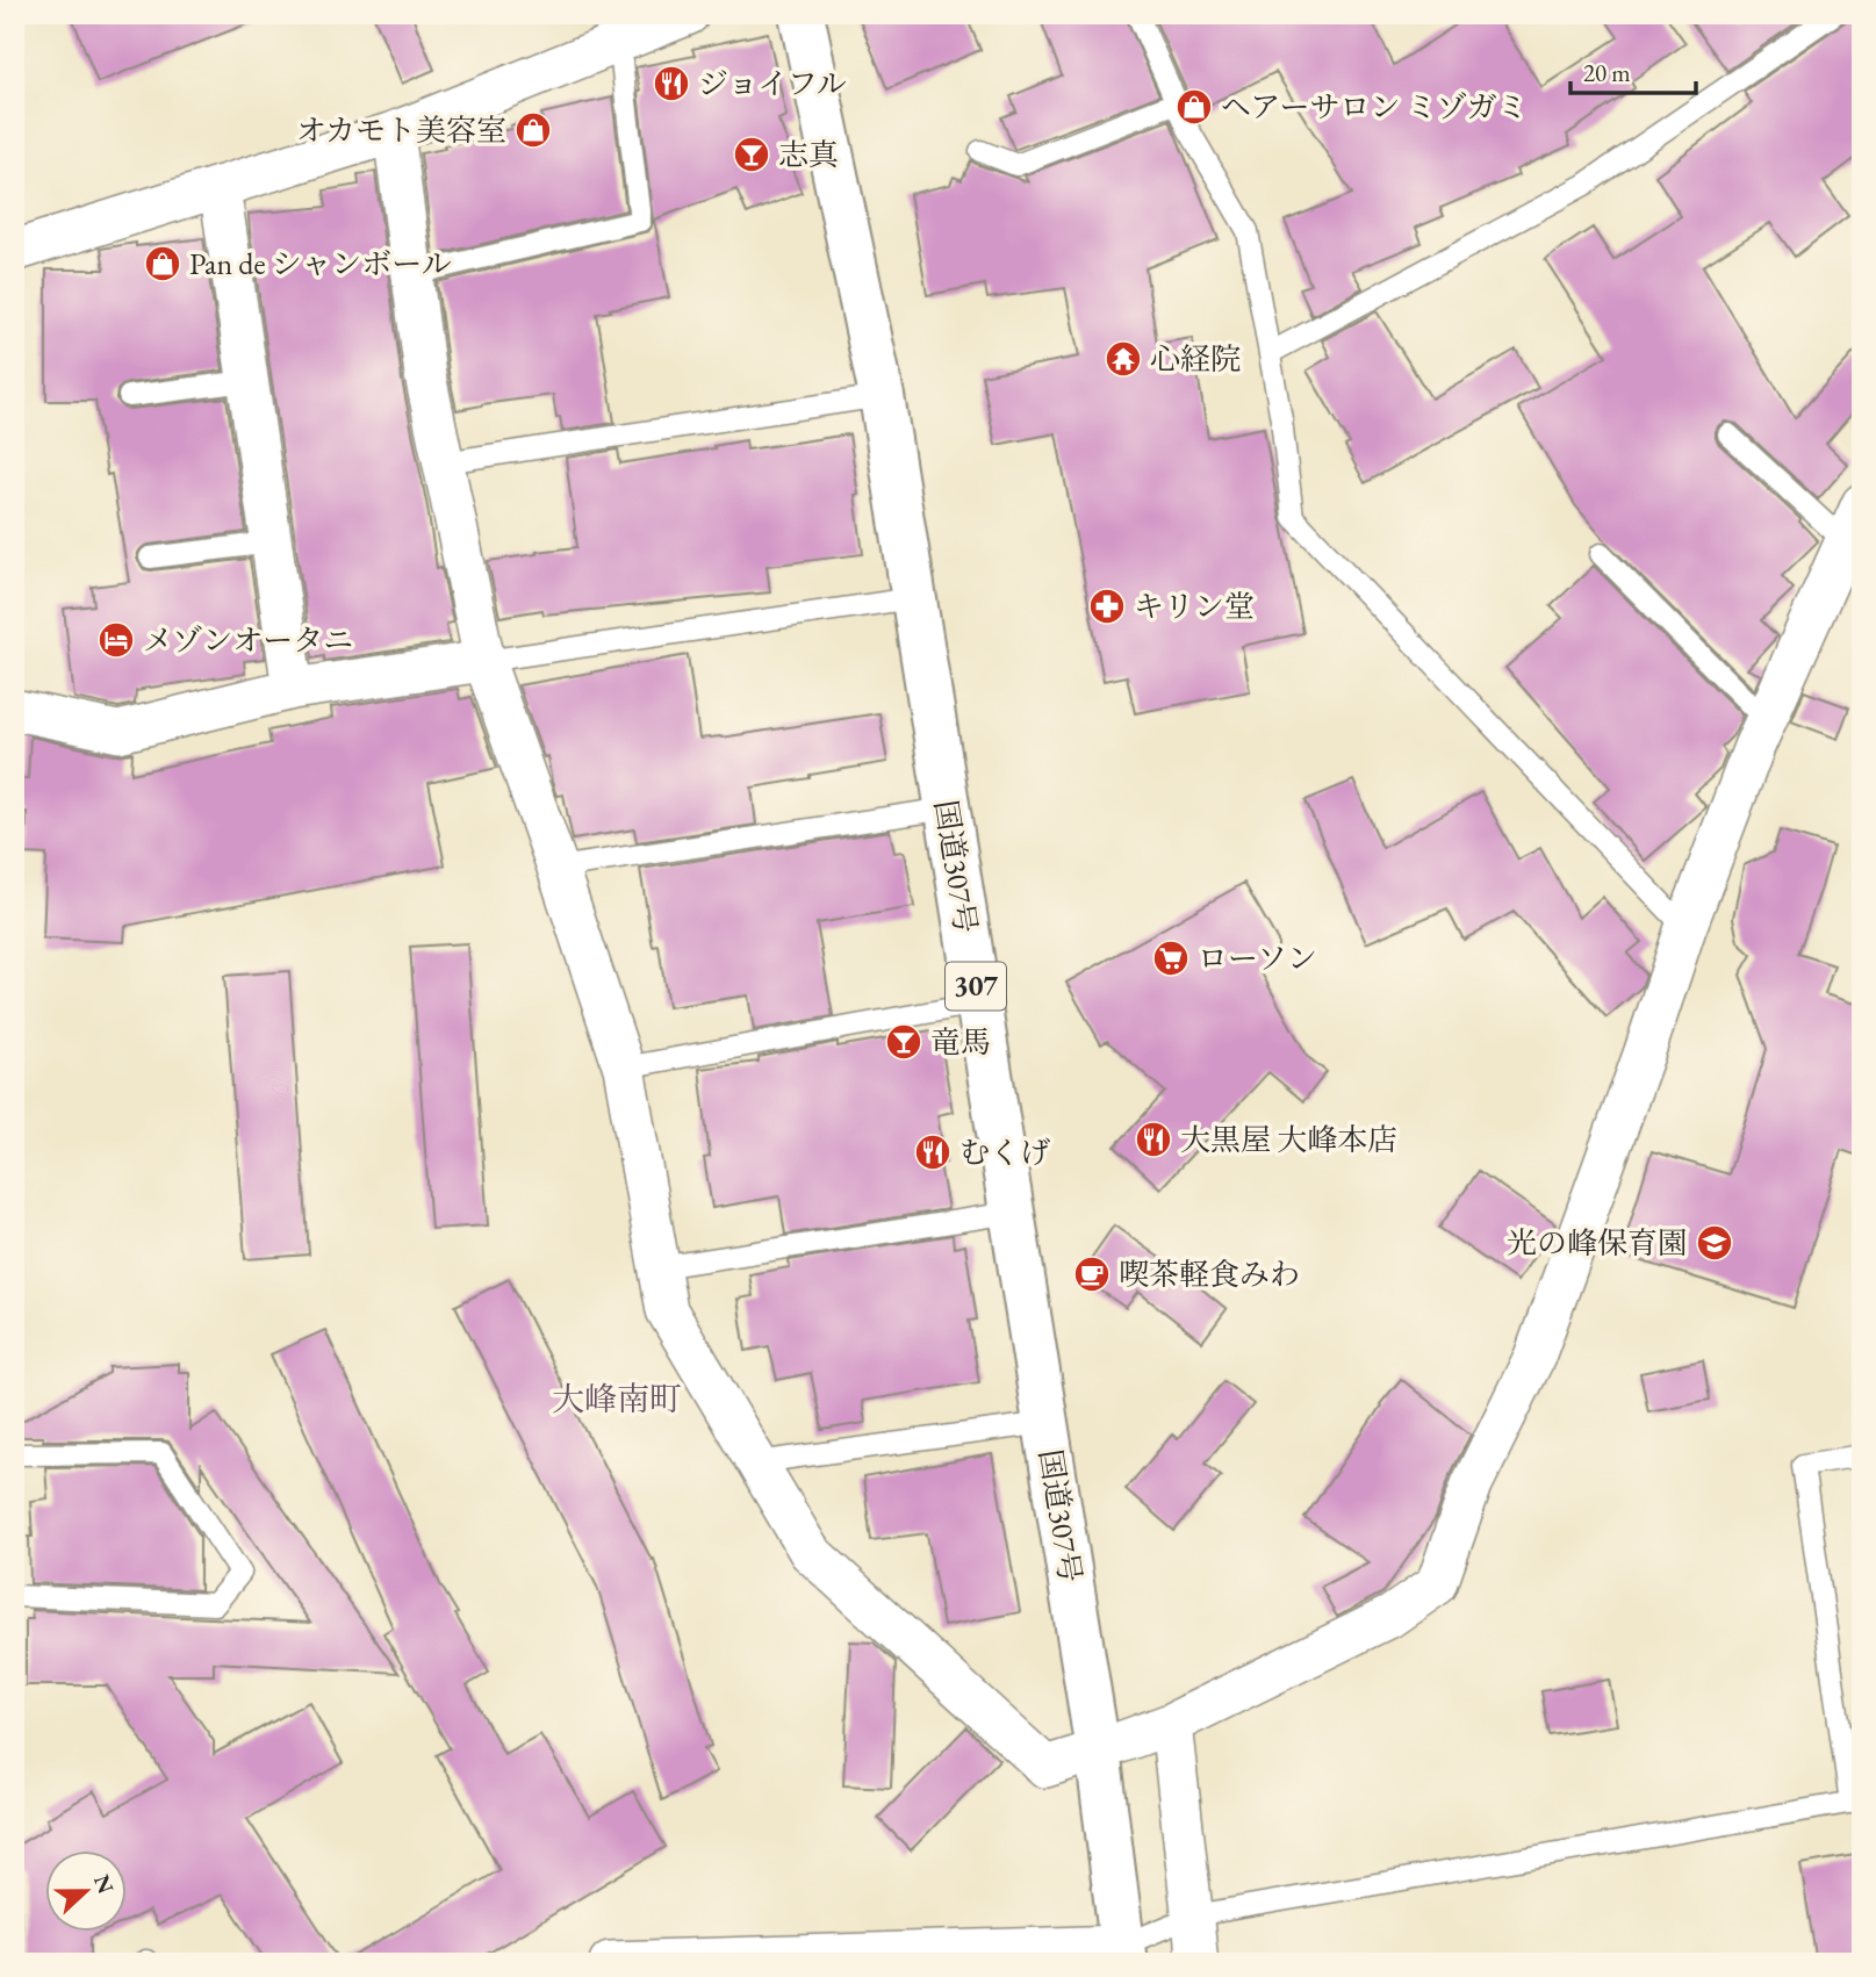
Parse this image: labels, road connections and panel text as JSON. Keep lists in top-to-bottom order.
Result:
{
  "streets": {
    "highway": ["国道307号", "307"]
  },
  "districts": ["大峰南町"],
  "places": {
    "restaurant": ["ジョイフル", "大黒屋 大峰本店", "むくげ"],
    "shop": ["ヘアーサロン ミゾガミ", "オカモト美容室", "Pan de シャンボール"],
    "bar": ["志真", "竜馬"],
    "temple": ["心経院"],
    "pharmacy": ["キリン堂"],
    "hotel": ["メゾンオータニ"],
    "supermarket": ["ローソン"],
    "school or university": ["光の峰保育園"],
    "cafe": ["喫茶軽食みわ"]
  },
  "scale_bar": "20 m",
  "north": "right"
}
